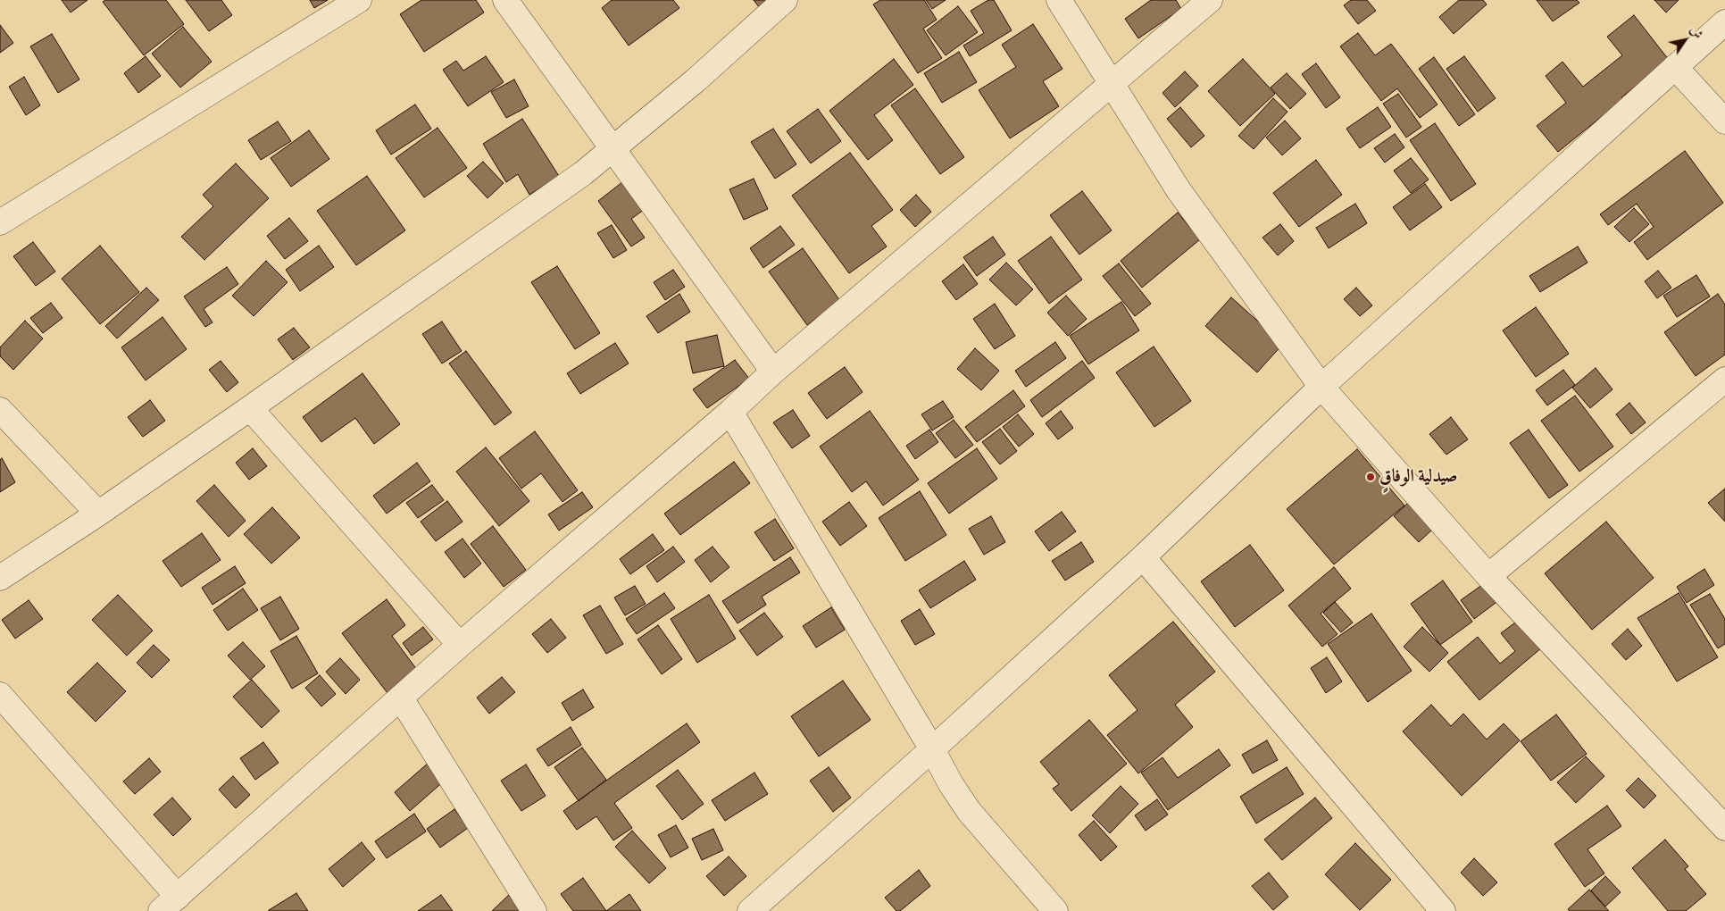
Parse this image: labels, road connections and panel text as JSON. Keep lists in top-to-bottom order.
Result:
{
  "places": ["صيدلية الوفاقٍ"],
  "north": "top right"
}
